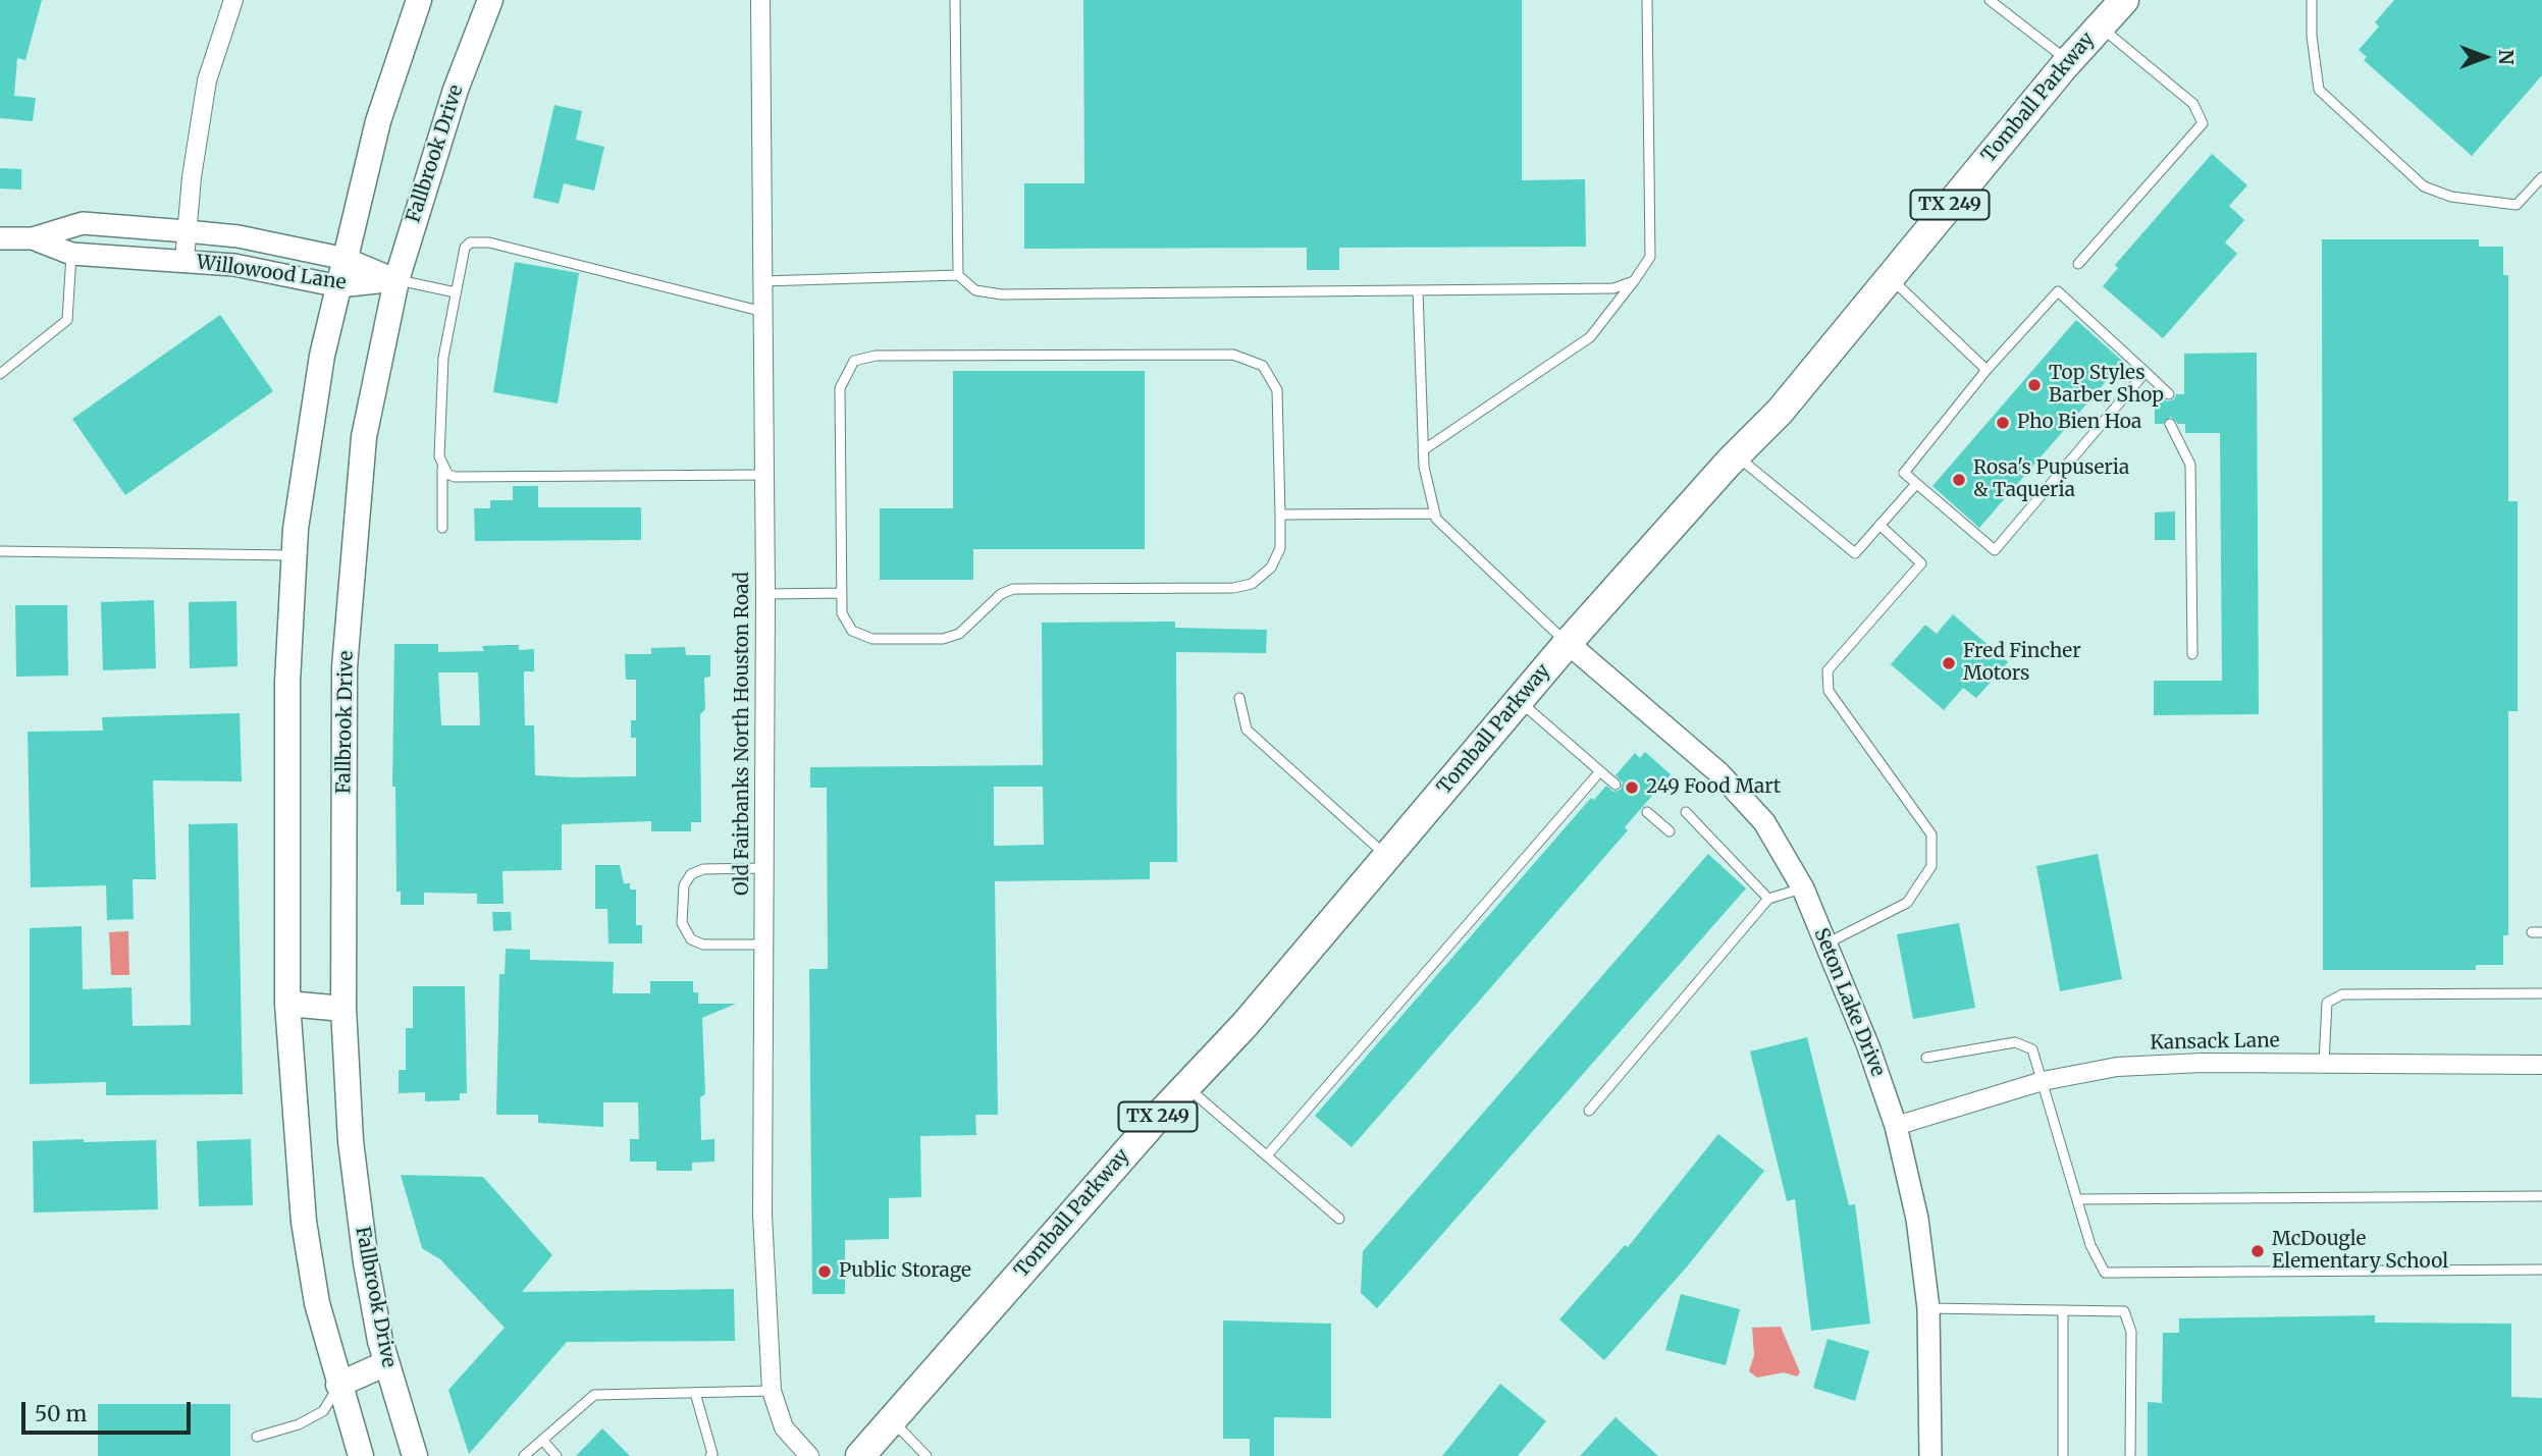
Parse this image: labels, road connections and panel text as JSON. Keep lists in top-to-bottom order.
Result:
{
  "streets": {
    "main road": ["Tomball Parkway", "Fallbrook Drive", "TX 249"],
    "street": [
      "Willowood Lane",
      "Old Fairbanks North Houston Road",
      "Seton Lake Drive",
      "Kansack Lane"
    ]
  },
  "crossings": [
    ["Tomball Parkway", "Seton Lake Drive"],
    ["Fallbrook Drive", "Willowood Lane"],
    ["Seton Lake Drive", "Kansack Lane"]
  ],
  "places": [
    "Top Styles Barber Shop",
    "Pho Bien Hoa",
    "Rosa's Pupuseria & Taqueria",
    "Fred Fincher Motors",
    "249 Food Mart",
    "McDougle Elementary School",
    "Public Storage"
  ],
  "scale_bar": "50 m",
  "north": "right"
}
